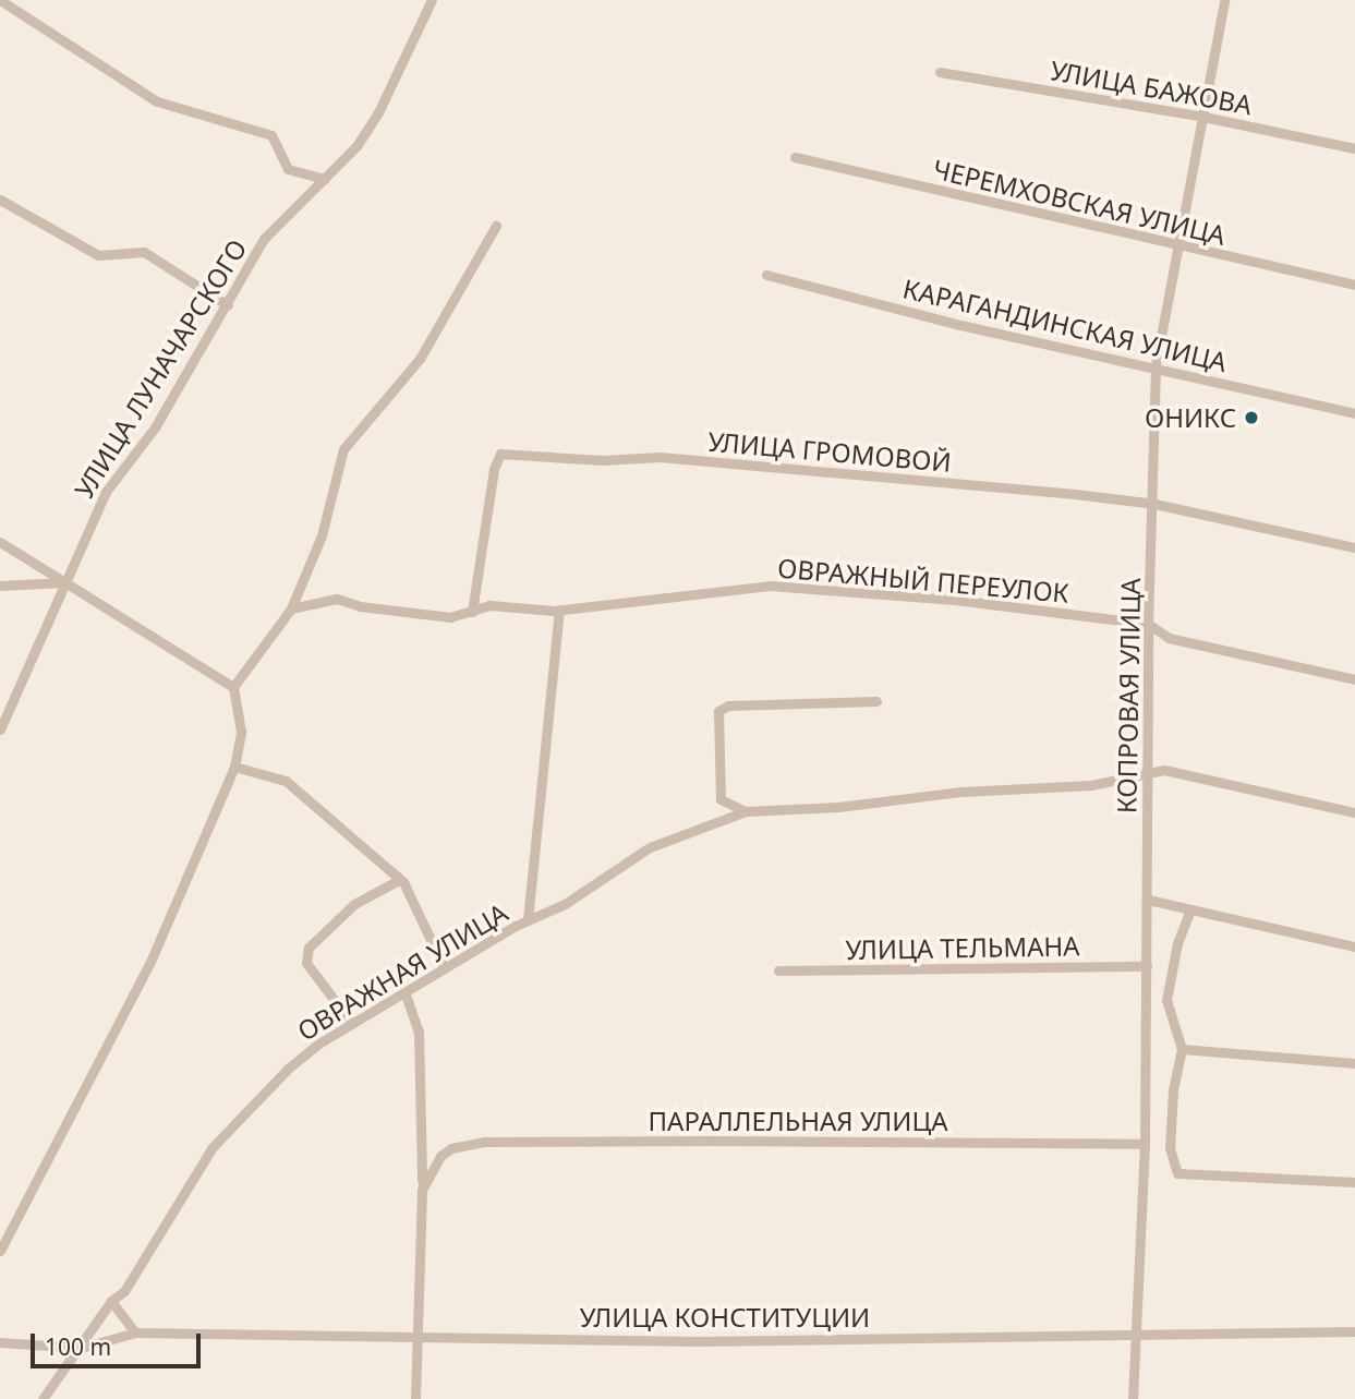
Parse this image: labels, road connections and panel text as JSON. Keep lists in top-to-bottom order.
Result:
{
  "streets": {
    "street": [
      "УЛИЦА БАЖОВА",
      "ЧЕРЕМХОВСКАЯ УЛИЦА",
      "КАРАГАНДИНСКАЯ УЛИЦА",
      "УЛИЦА ЛУНАЧАРСКОГО",
      "УЛИЦА ГРОМОВОЙ",
      "ОВРАЖНЫЙ ПЕРЕУЛОК",
      "КОПРОВАЯ УЛИЦА",
      "УЛИЦА ТЕЛЬМАНА",
      "ОВРАЖНАЯ УЛИЦА",
      "ПАРАЛЛЕЛЬНАЯ УЛИЦА",
      "УЛИЦА КОНСТИТУЦИИ"
    ]
  },
  "crossings": [
    ["УЛИЦА БАЖОВА", "КОПРОВАЯ УЛИЦА"],
    ["ЧЕРЕМХОВСКАЯ УЛИЦА", "КОПРОВАЯ УЛИЦА"],
    ["КАРАГАНДИНСКАЯ УЛИЦА", "КОПРОВАЯ УЛИЦА"],
    ["УЛИЦА ГРОМОВОЙ", "ОВРАЖНЫЙ ПЕРЕУЛОК"],
    ["УЛИЦА ГРОМОВОЙ", "КОПРОВАЯ УЛИЦА"],
    ["ОВРАЖНЫЙ ПЕРЕУЛОК", "КОПРОВАЯ УЛИЦА"],
    ["КОПРОВАЯ УЛИЦА", "УЛИЦА ТЕЛЬМАНА"],
    ["КОПРОВАЯ УЛИЦА", "ОВРАЖНАЯ УЛИЦА"],
    ["КОПРОВАЯ УЛИЦА", "ПАРАЛЛЕЛЬНАЯ УЛИЦА"],
    ["КОПРОВАЯ УЛИЦА", "УЛИЦА КОНСТИТУЦИИ"],
    ["ОВРАЖНАЯ УЛИЦА", "УЛИЦА КОНСТИТУЦИИ"]
  ],
  "places": ["ОНИКС"],
  "scale_bar": "100 m"
}
